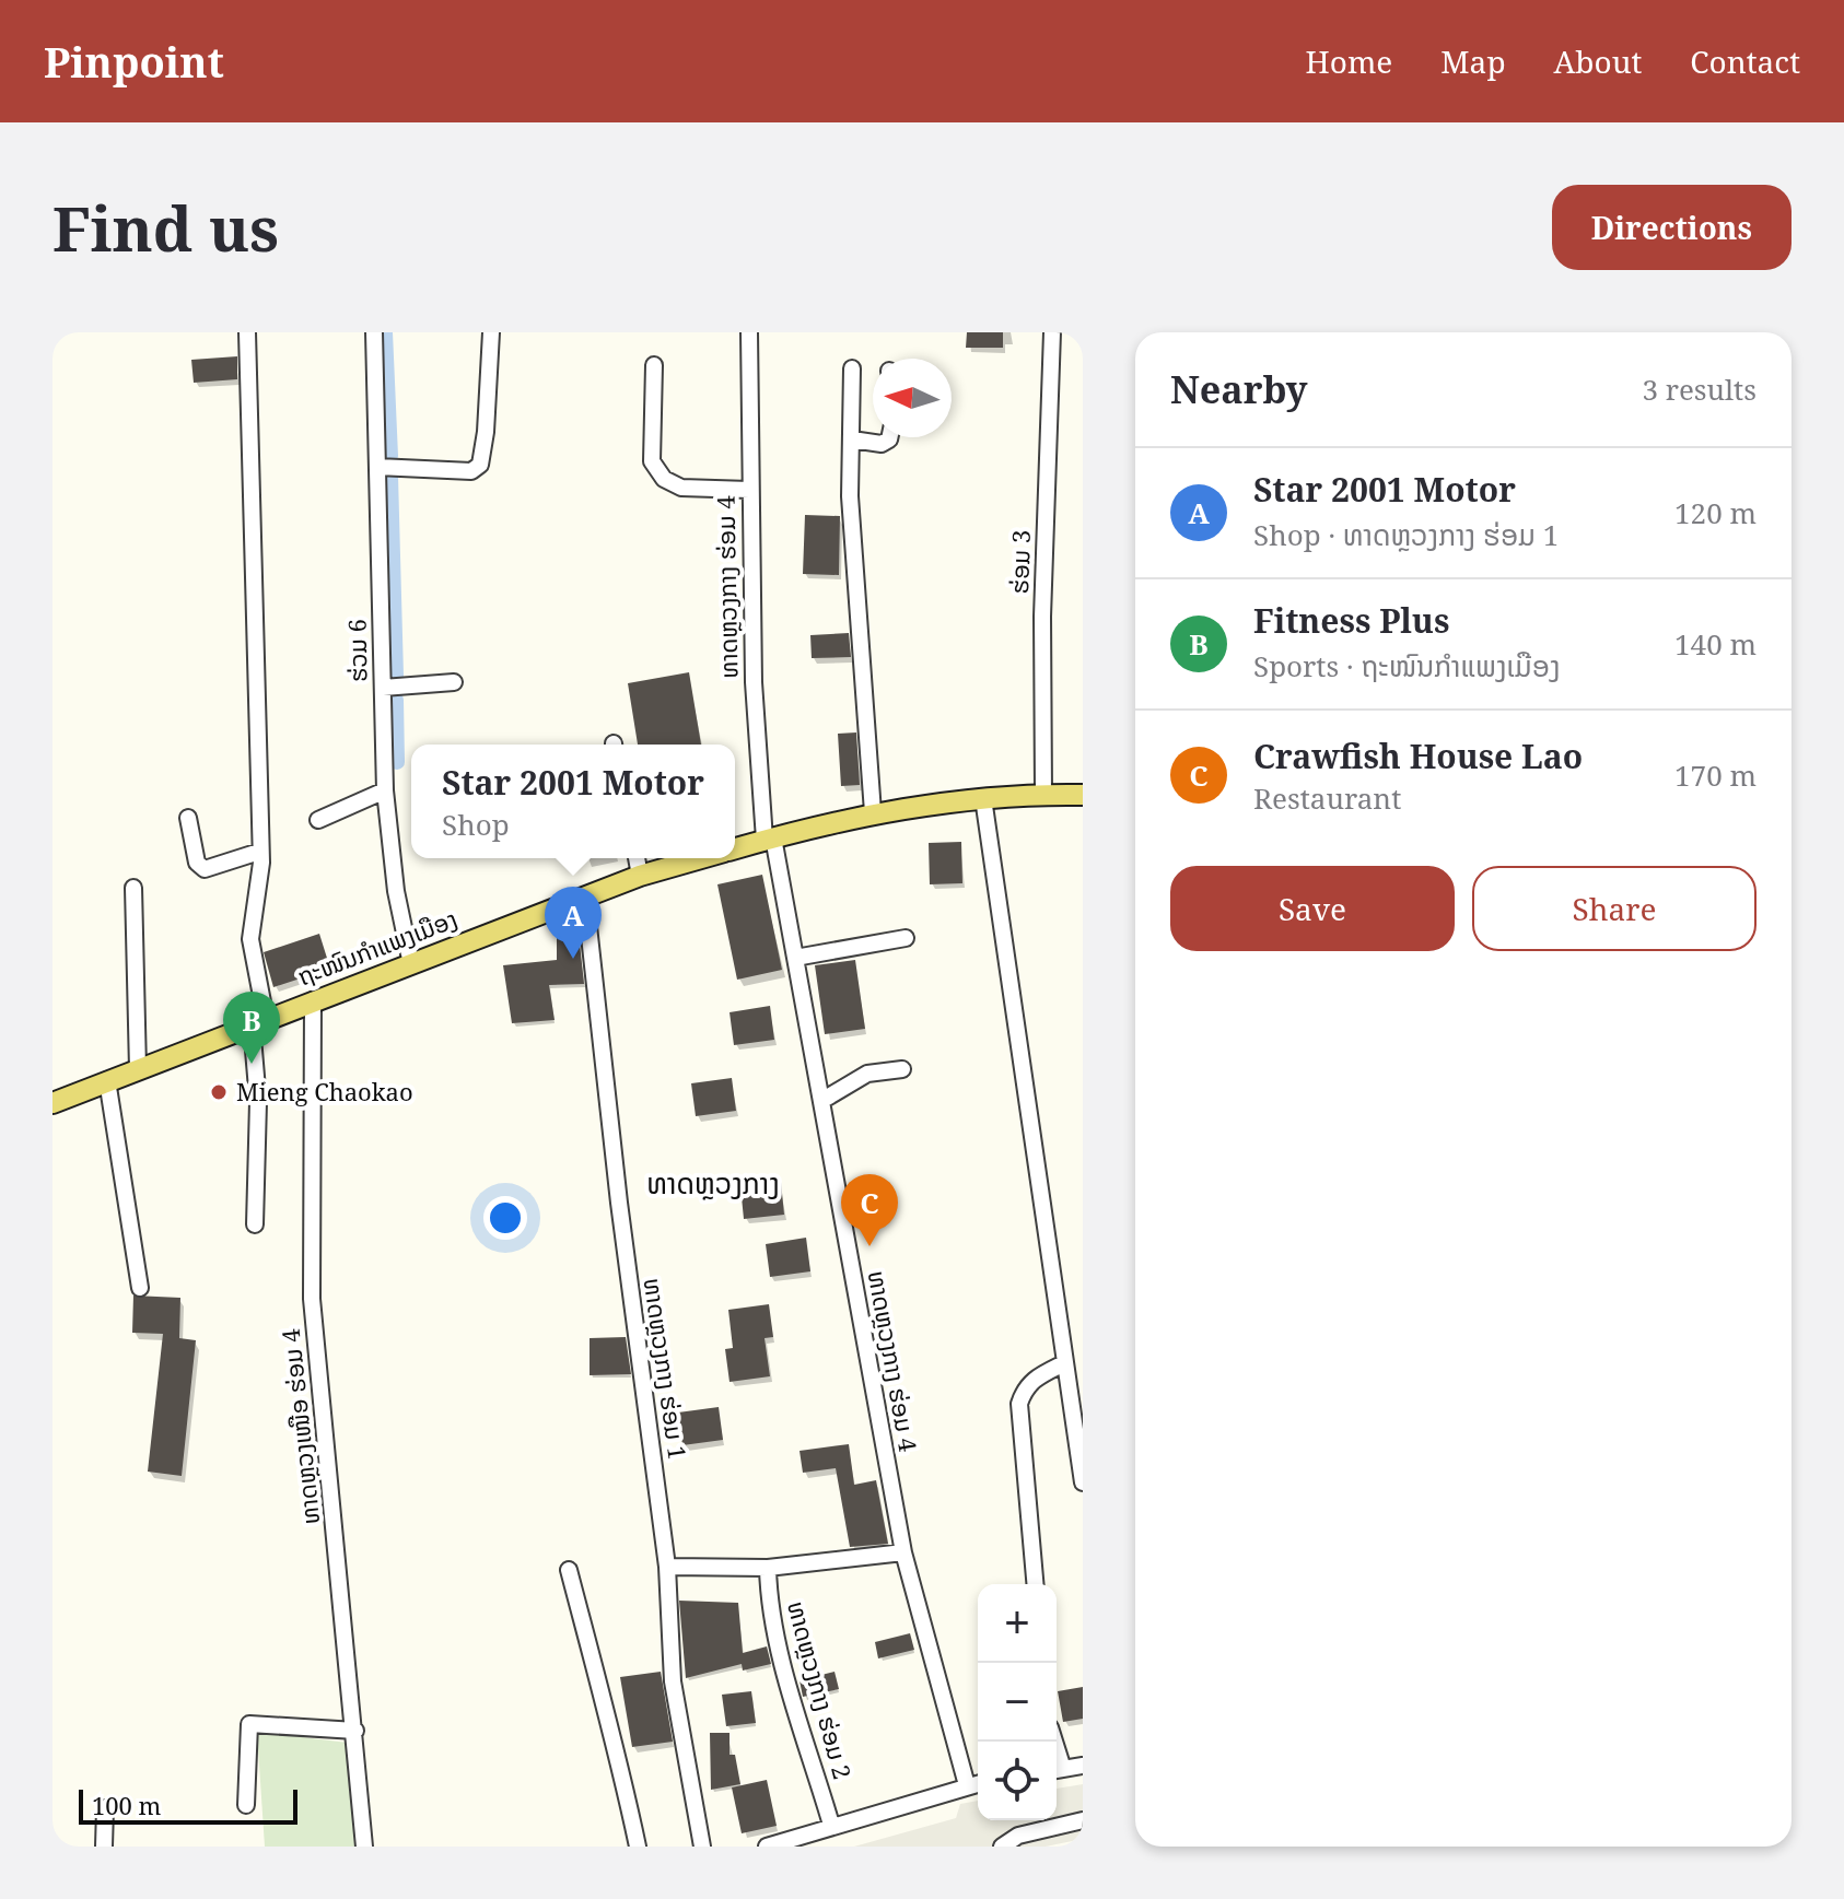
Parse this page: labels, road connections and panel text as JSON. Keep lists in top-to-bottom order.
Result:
{
  "streets": {
    "main road": ["ຖະໜົນກຳແພງເມືອງ"],
    "street": [
      "ຮ່ອມ 3",
      "ທາດຫຼວງກາງ ຮ່ອມ 4",
      "ຮ່ວມ 6",
      "ທາດຫຼວງກາງ ຮ່ອມ 1",
      "ທາດຫຼວງເໜືອ ຮ່ອມ 4",
      "ທາດຫຼວງກາງ ຮ່ອມ 2"
    ]
  },
  "crossings": [
    ["ຮ່ອມ 3", "ຖະໜົນກຳແພງເມືອງ"],
    ["ທາດຫຼວງກາງ ຮ່ອມ 4", "ຖະໜົນກຳແພງເມືອງ"],
    ["ຮ່ວມ 6", "ຖະໜົນກຳແພງເມືອງ"],
    ["ຖະໜົນກຳແພງເມືອງ", "ທາດຫຼວງກາງ ຮ່ອມ 1"],
    ["ຖະໜົນກຳແພງເມືອງ", "ທາດຫຼວງເໜືອ ຮ່ອມ 4"]
  ],
  "districts": ["ທາດຫຼວງກາງ"],
  "places": ["Mieng Chaokao"],
  "scale_bar": "100 m",
  "north": "left",
  "page": {
    "header": "Pinpoint",
    "nav": [
      "Home",
      "Map",
      "About",
      "Contact"
    ],
    "buttons": [
      "Directions",
      ["Save", "Share"]
    ],
    "title": "Find us",
    "heading": ["Nearby", "3 results"],
    "list": [
      {
        "mark": "A",
        "name": "Star 2001 Motor",
        "note": "Shop · ທາດຫຼວງກາງ ຮ່ອມ 1",
        "value": "120 m"
      },
      {
        "mark": "B",
        "name": "Fitness Plus",
        "note": "Sports · ຖະໜົນກຳແພງເມືອງ",
        "value": "140 m"
      },
      {
        "mark": "C",
        "name": "Crawfish House Lao",
        "note": "Restaurant",
        "value": "170 m"
      }
    ],
    "popup": ["Star 2001 Motor", "Shop"],
    "pins": ["A", "B", "C"],
    "map_buttons": ["+", "−"],
    "scale": "100 m"
  }
}
